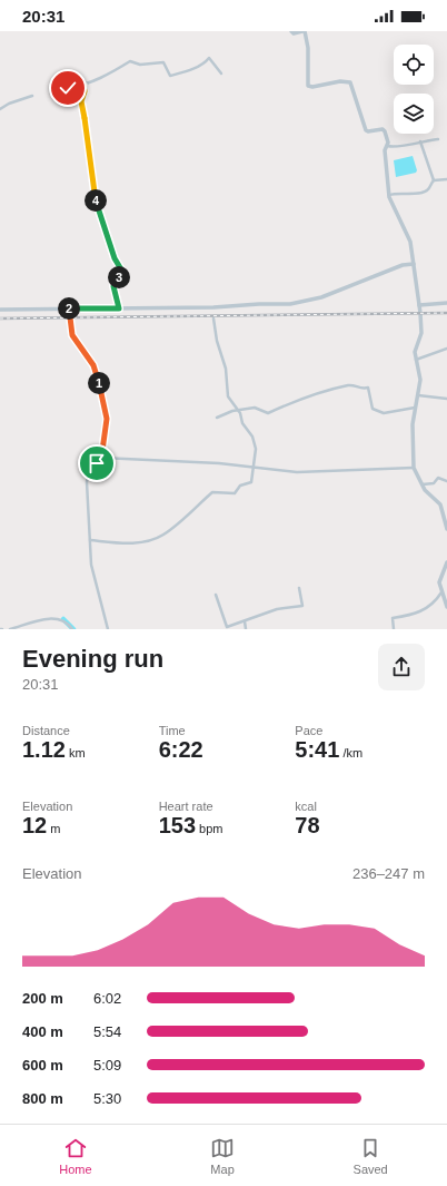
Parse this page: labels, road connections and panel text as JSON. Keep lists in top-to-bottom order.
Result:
{
  "page": {
    "status": "20:31",
    "pins": [
      "4",
      "3",
      "2",
      "1"
    ],
    "heading": ["Evening run", "20:31"],
    "stats": [
      ["Distance", "1.12 km"],
      ["Time", "6:22"],
      ["Pace", "5:41 /km"],
      ["Elevation", "12 m"],
      ["Heart rate", "153 bpm"],
      ["kcal", "78"]
    ],
    "chart": ["Elevation", "236–247 m"],
    "list": [
      {
        "name": "200 m",
        "note": "6:02"
      },
      {
        "name": "400 m",
        "note": "5:54"
      },
      {
        "name": "600 m",
        "note": "5:09"
      },
      {
        "name": "800 m",
        "note": "5:30"
      }
    ],
    "tabs": ["Home", "Map", "Saved"]
  }
}
